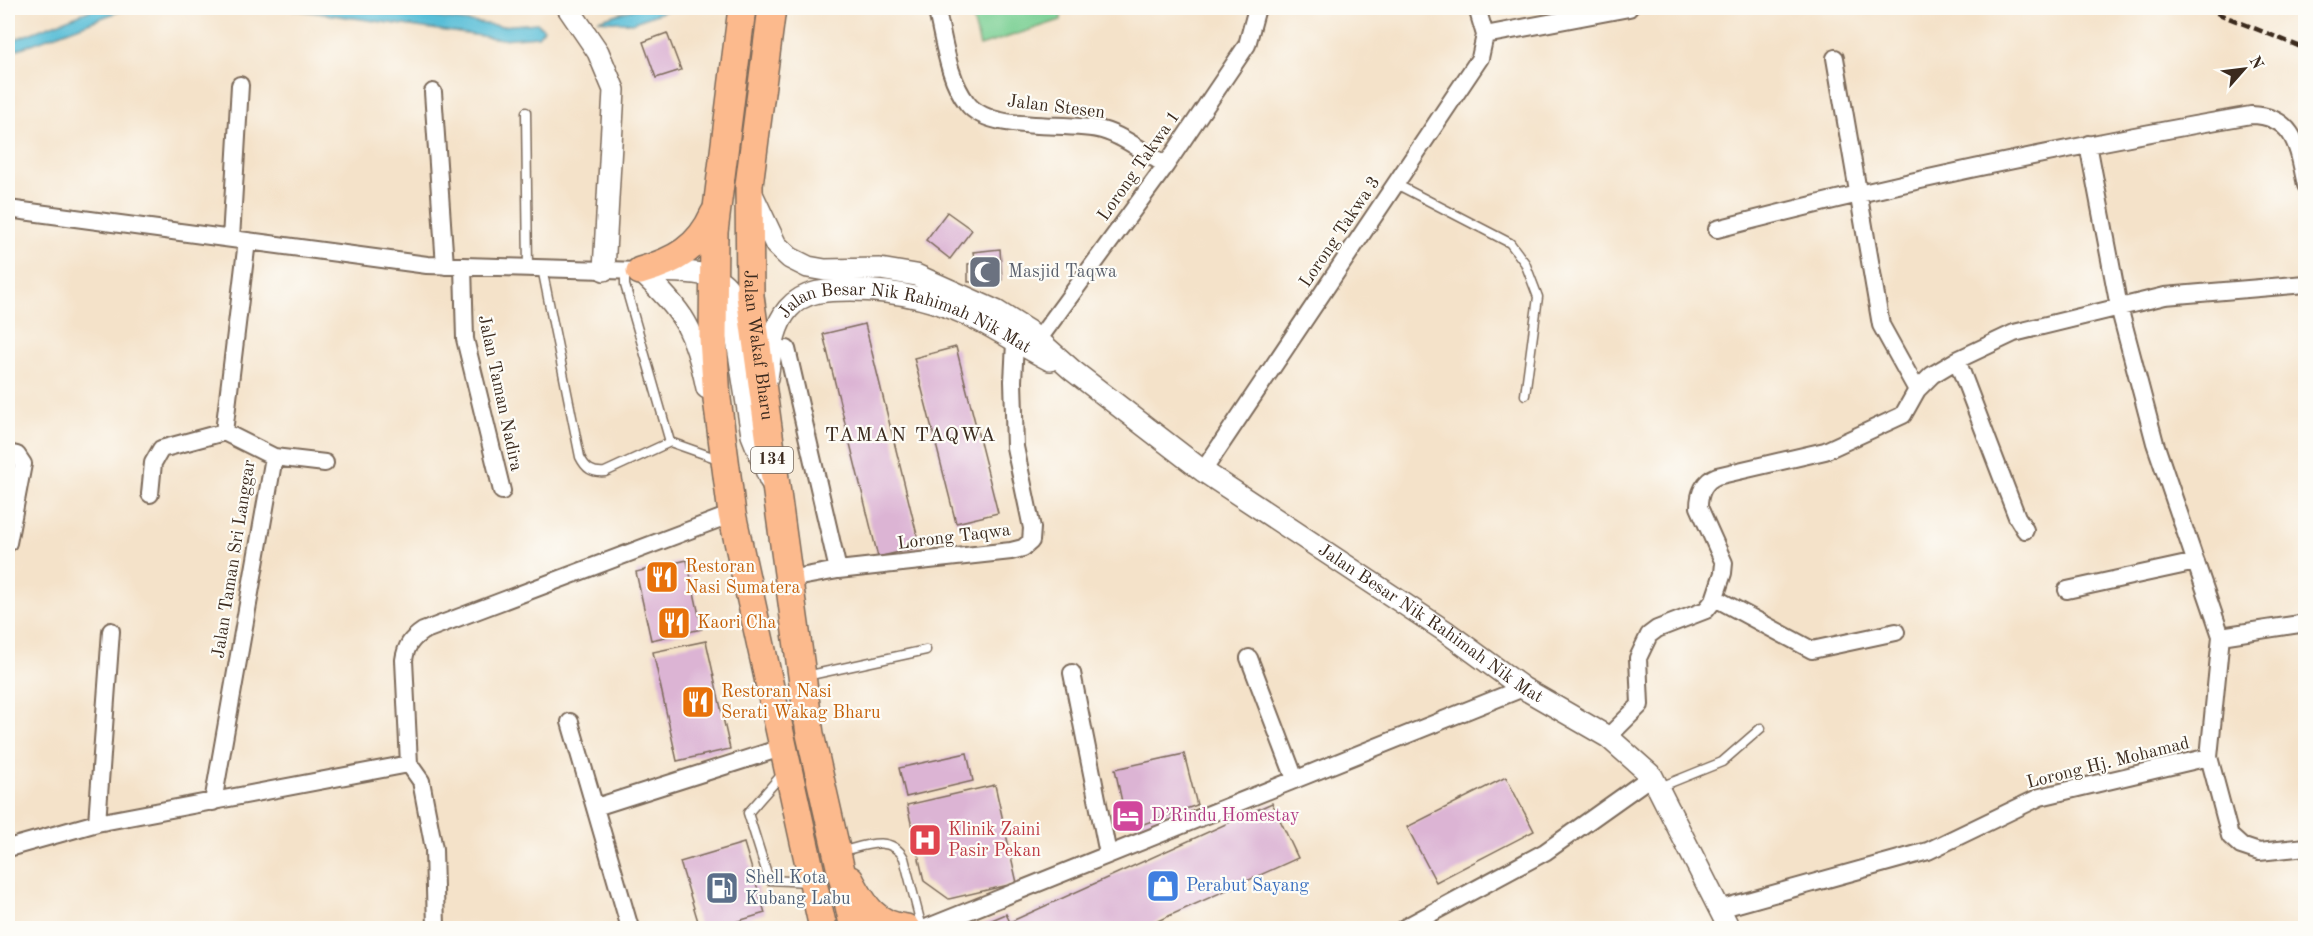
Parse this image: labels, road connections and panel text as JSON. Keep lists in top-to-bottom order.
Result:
{
  "streets": {
    "main road": ["Jalan Wakaf Bharu", "134"],
    "street": [
      "Jalan Stesen",
      "Lorong Takwa 1",
      "Lorong Takwa 3",
      "Jalan Besar Nik Rahimah Nik Mat",
      "Jalan Taman Nadira",
      "Lorong Taqwa",
      "Jalan Taman Sri Langgar",
      "Lorong Hj. Mohamad"
    ]
  },
  "crossings": [
    ["Jalan Stesen", "Lorong Takwa 1"],
    ["Lorong Takwa 1", "Jalan Besar Nik Rahimah Nik Mat"],
    ["Lorong Takwa 3", "Jalan Besar Nik Rahimah Nik Mat"],
    ["Jalan Besar Nik Rahimah Nik Mat", "Jalan Wakaf Bharu"],
    ["Jalan Besar Nik Rahimah Nik Mat", "Lorong Taqwa"],
    ["Jalan Besar Nik Rahimah Nik Mat", "Lorong Hj. Mohamad"],
    ["Jalan Wakaf Bharu", "Lorong Taqwa"]
  ],
  "districts": ["TAMAN TAQWA"],
  "places": {
    "mosque": ["Masjid Taqwa"],
    "restaurant": ["Restoran Nasi Sumatera", "Kaori Cha", "Restoran Nasi Serati Wakag Bharu"],
    "hotel": ["D’Rindu Homestay"],
    "hospital": ["Klinik Zaini Pasir Pekan"],
    "shop": ["Perabut Sayang"],
    "fuel station": ["Shell Kota Kubang Labu"]
  },
  "north": "top right"
}
